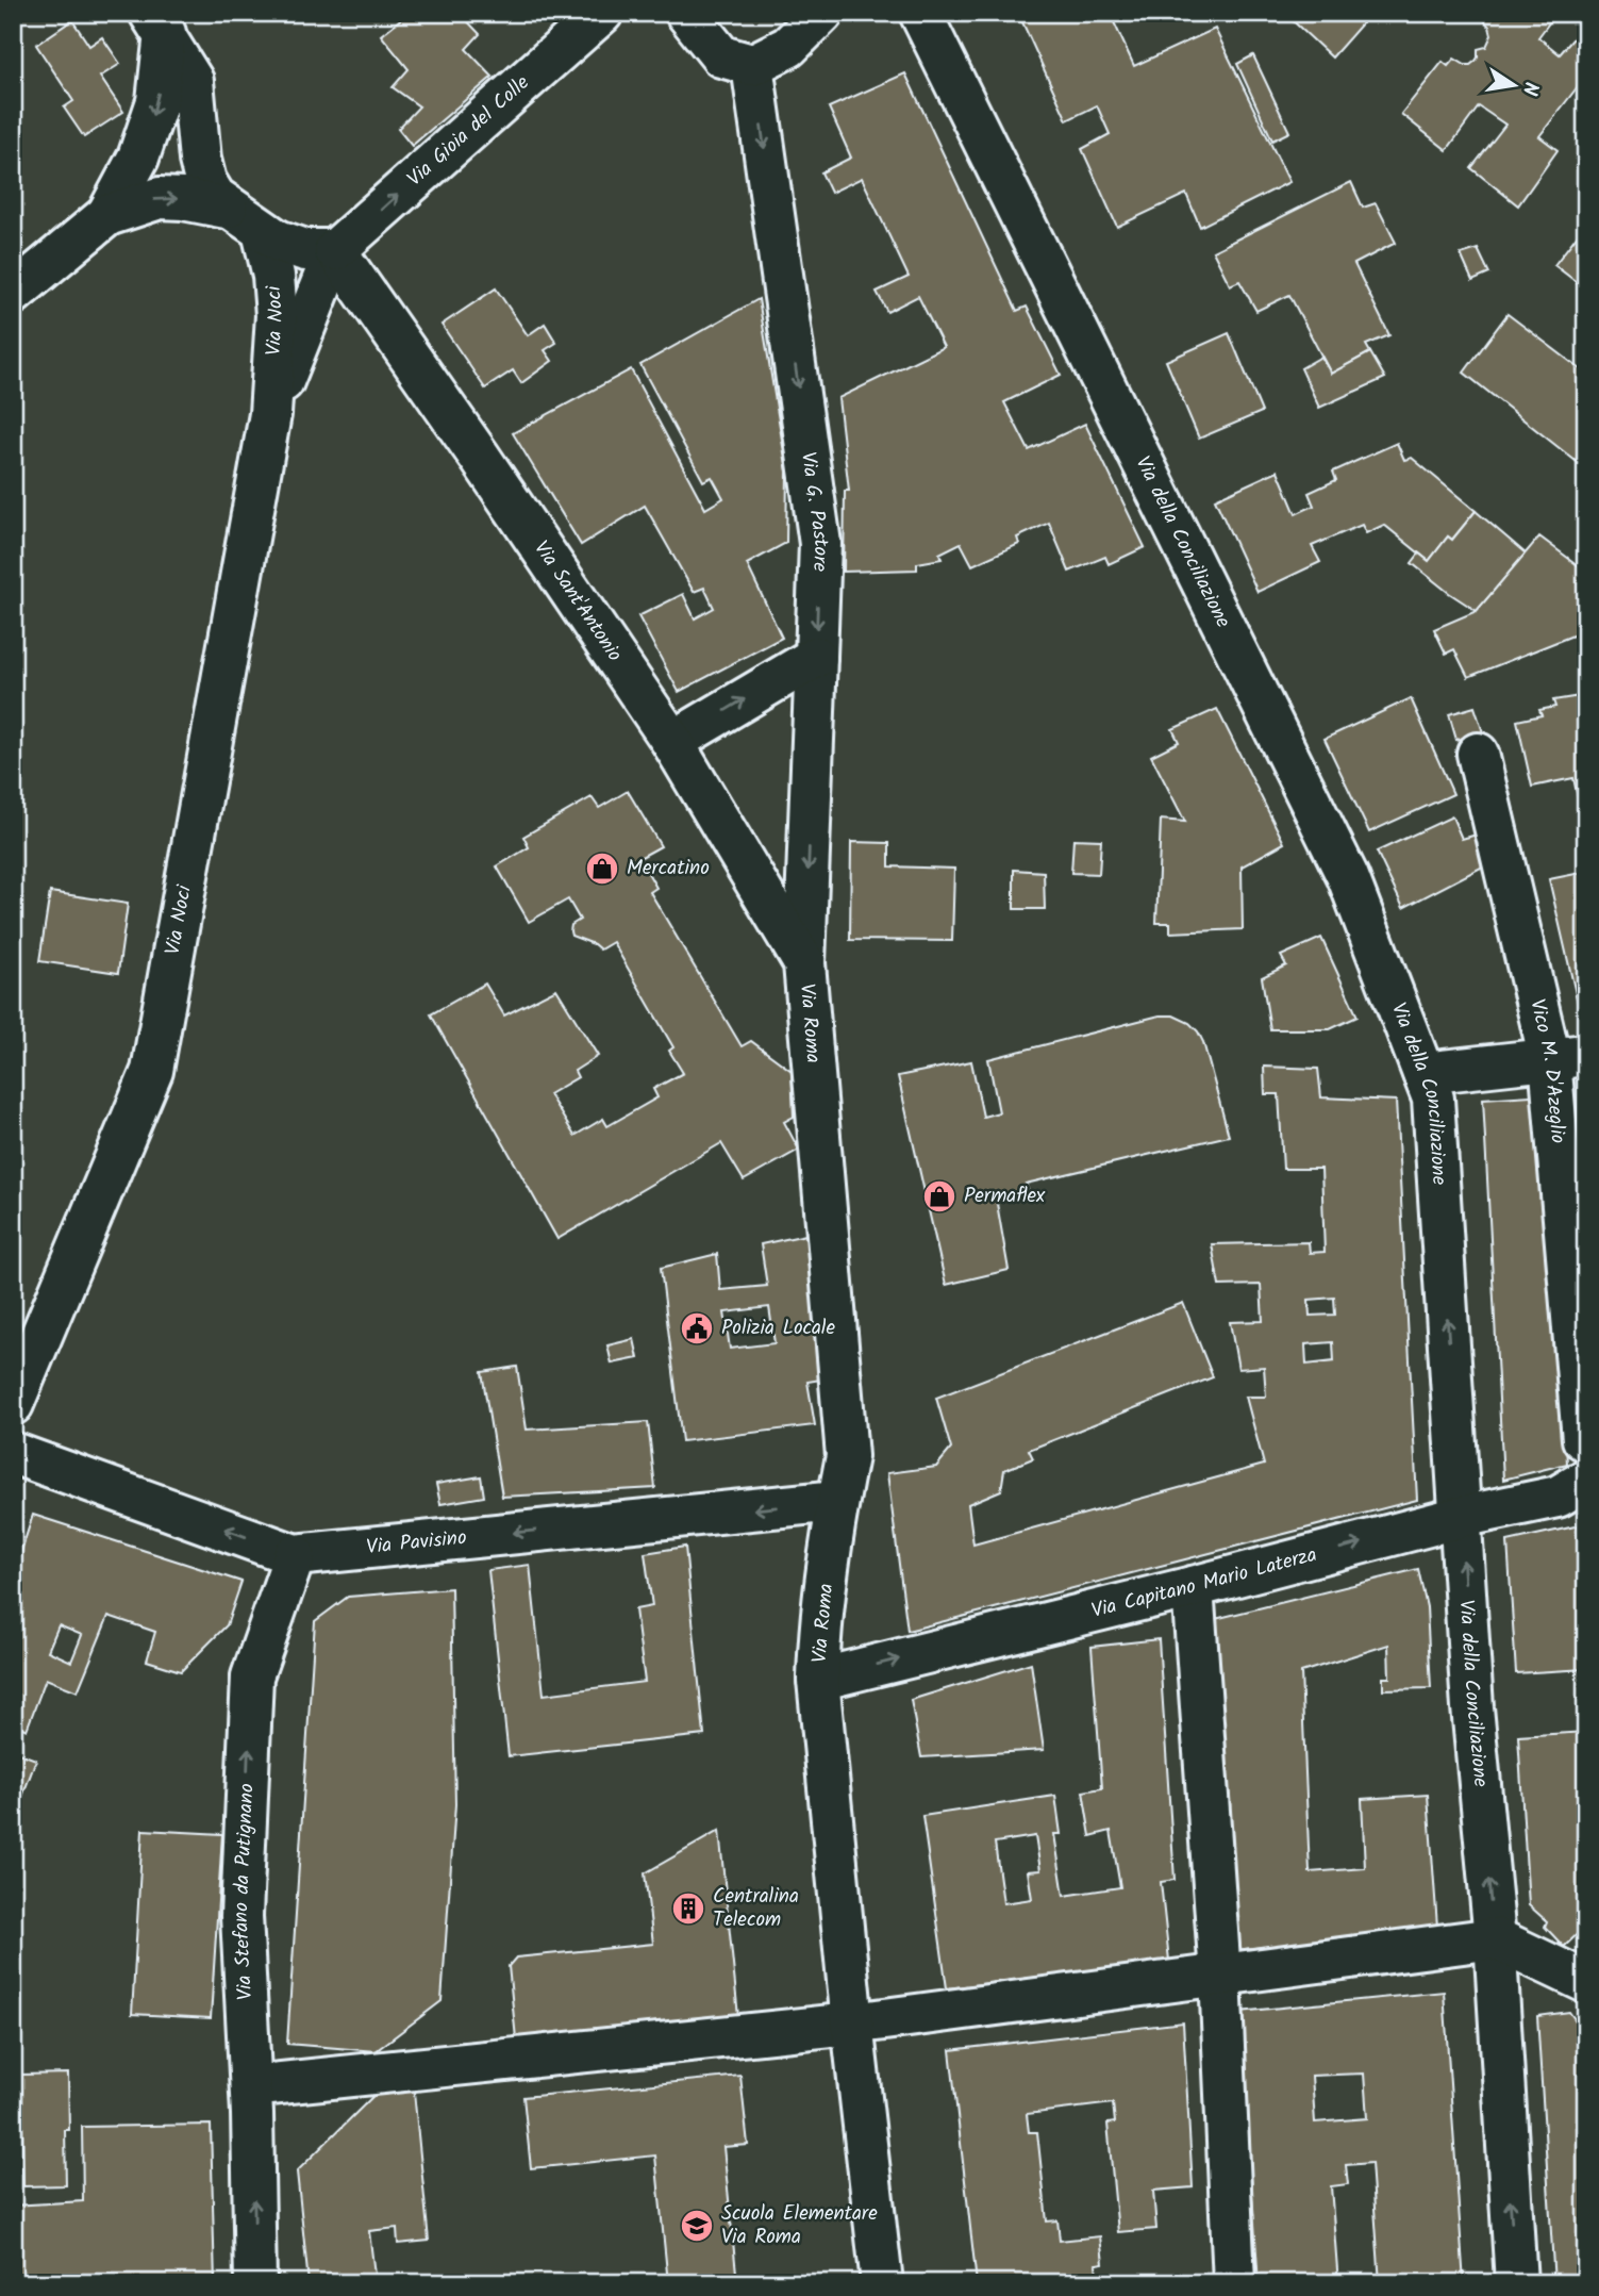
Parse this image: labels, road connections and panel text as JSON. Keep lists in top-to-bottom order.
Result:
{
  "streets": {
    "street": [
      "Via Gioia del Colle",
      "Via Noci",
      "Via G. Pastore",
      "Via della Conciliazione",
      "Via Sant'Antonio",
      "Via Roma",
      "Vico M. D'Azeglio",
      "Via Pavisino",
      "Via Capitano Mario Laterza",
      "Via Stefano da Putignano"
    ]
  },
  "crossings": [
    ["Via Gioia del Colle", "Via Noci"],
    ["Via Gioia del Colle", "Via Sant'Antonio"],
    ["Via Noci", "Via Sant'Antonio"],
    ["Via G. Pastore", "Via Sant'Antonio"],
    ["Via G. Pastore", "Via Roma"],
    ["Via della Conciliazione", "Via Capitano Mario Laterza"],
    ["Via Sant'Antonio", "Via Roma"],
    ["Via Roma", "Via Pavisino"],
    ["Via Roma", "Via Capitano Mario Laterza"],
    ["Via Pavisino", "Via Stefano da Putignano"]
  ],
  "one_way": [
    "Via Gioia del Colle",
    "Via G. Pastore",
    "Via Pavisino",
    "Via Capitano Mario Laterza",
    "Via Stefano da Putignano"
  ],
  "places": {
    "shop": ["Mercatino", "Permaflex"],
    "public building": ["Polizia Locale"],
    "building": ["Centralina Telecom"],
    "school or university": ["Scuola Elementare Via Roma"]
  },
  "north": "right"
}
